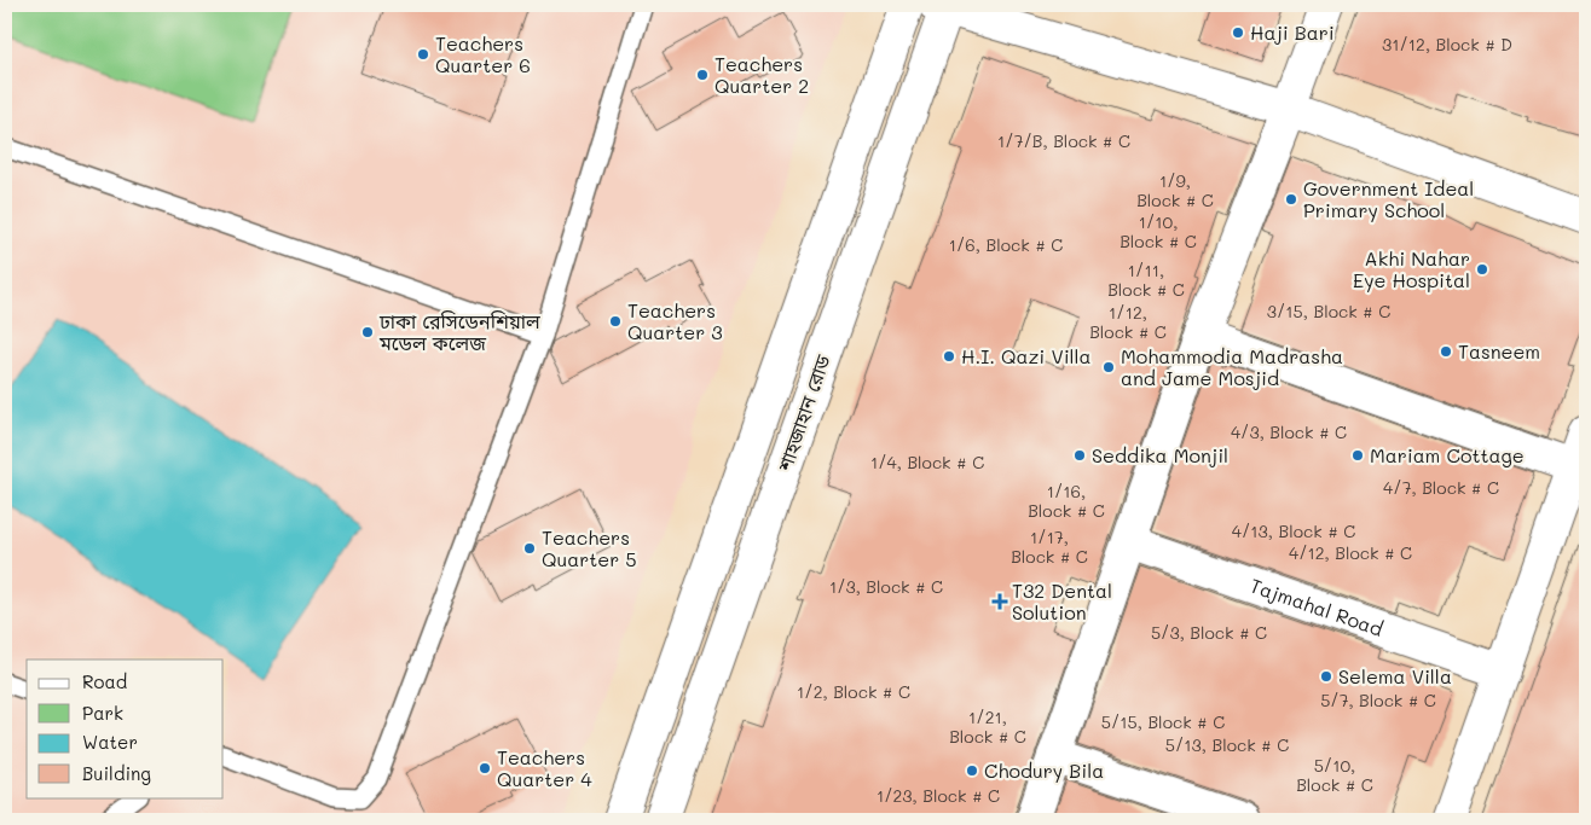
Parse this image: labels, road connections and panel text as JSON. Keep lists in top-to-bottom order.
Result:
{
  "streets": {
    "street": ["শাহজাহান রোড", "Tajmahal Road"]
  },
  "places": {
    "other": [
      "Haji Bari",
      "Teachers Quarter 6",
      "Teachers Quarter 2",
      "Government Ideal Primary School",
      "Akhi Nahar Eye Hospital",
      "Teachers Quarter 3",
      "ঢাকা রেসিডেনশিয়াল মডেল কলেজ",
      "Tasneem",
      "H.I. Qazi Villa",
      "Mohammodia Madrasha and Jame Mosjid",
      "Seddika Monjil",
      "Mariam Cottage",
      "Teachers Quarter 5",
      "Selema Villa",
      "Teachers Quarter 4",
      "Chodury Bila"
    ],
    "health": ["T32 Dental Solution"]
  },
  "house_numbers": [
    "31/12, Block # D",
    "1/7/B, Block # C",
    "1/9, Block # C",
    "1/10, Block # C",
    "1/6, Block # C",
    "1/11, Block # C",
    "3/15, Block # C",
    "1/12, Block # C",
    "4/3, Block # C",
    "1/4, Block # C",
    "4/7, Block # C",
    "1/16, Block # C",
    "4/13, Block # C",
    "1/17, Block # C",
    "4/12, Block # C",
    "1/3, Block # C",
    "5/3, Block # C",
    "1/2, Block # C",
    "5/7, Block # C",
    "1/21, Block # C",
    "5/15, Block # C",
    "5/13, Block # C",
    "5/10, Block # C",
    "1/23, Block # C"
  ],
  "legend": [
    "Road",
    "Park",
    "Water",
    "Building"
  ]
}
